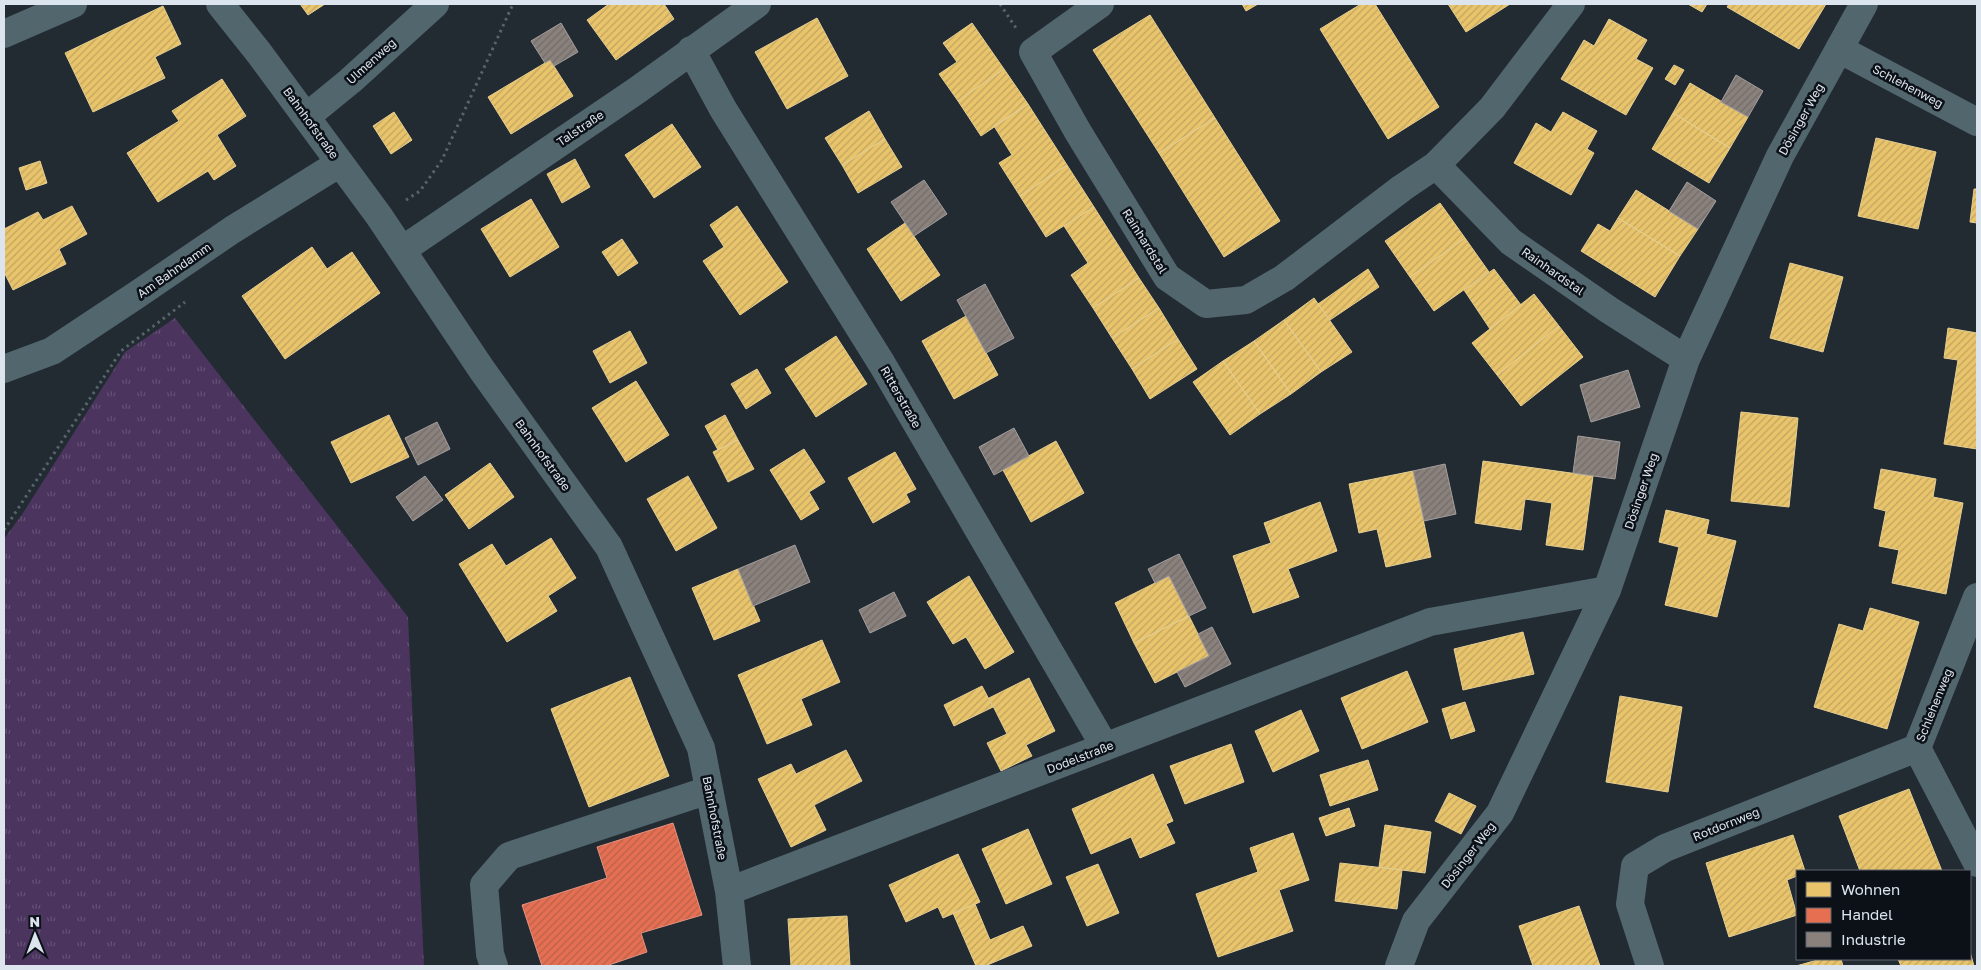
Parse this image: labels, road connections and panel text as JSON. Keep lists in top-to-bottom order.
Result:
{
  "streets": {
    "street": [
      "Ulmenweg",
      "Schlehenweg",
      "Dösinger Weg",
      "Bahnhofstraße",
      "Talstraße",
      "Rainhardstal",
      "Am Bahndamm",
      "Ritterstraße",
      "Dodelstraße",
      "Rotdornweg"
    ]
  },
  "crossings": [
    ["Ulmenweg", "Bahnhofstraße"],
    ["Schlehenweg", "Dösinger Weg"],
    ["Schlehenweg", "Rotdornweg"],
    ["Dösinger Weg", "Rainhardstal"],
    ["Dösinger Weg", "Dodelstraße"],
    ["Bahnhofstraße", "Talstraße"],
    ["Bahnhofstraße", "Am Bahndamm"],
    ["Bahnhofstraße", "Dodelstraße"],
    ["Talstraße", "Ritterstraße"],
    ["Ritterstraße", "Dodelstraße"]
  ],
  "legend": ["Wohnen", "Handel", "Industrie"],
  "north": "top"
}
